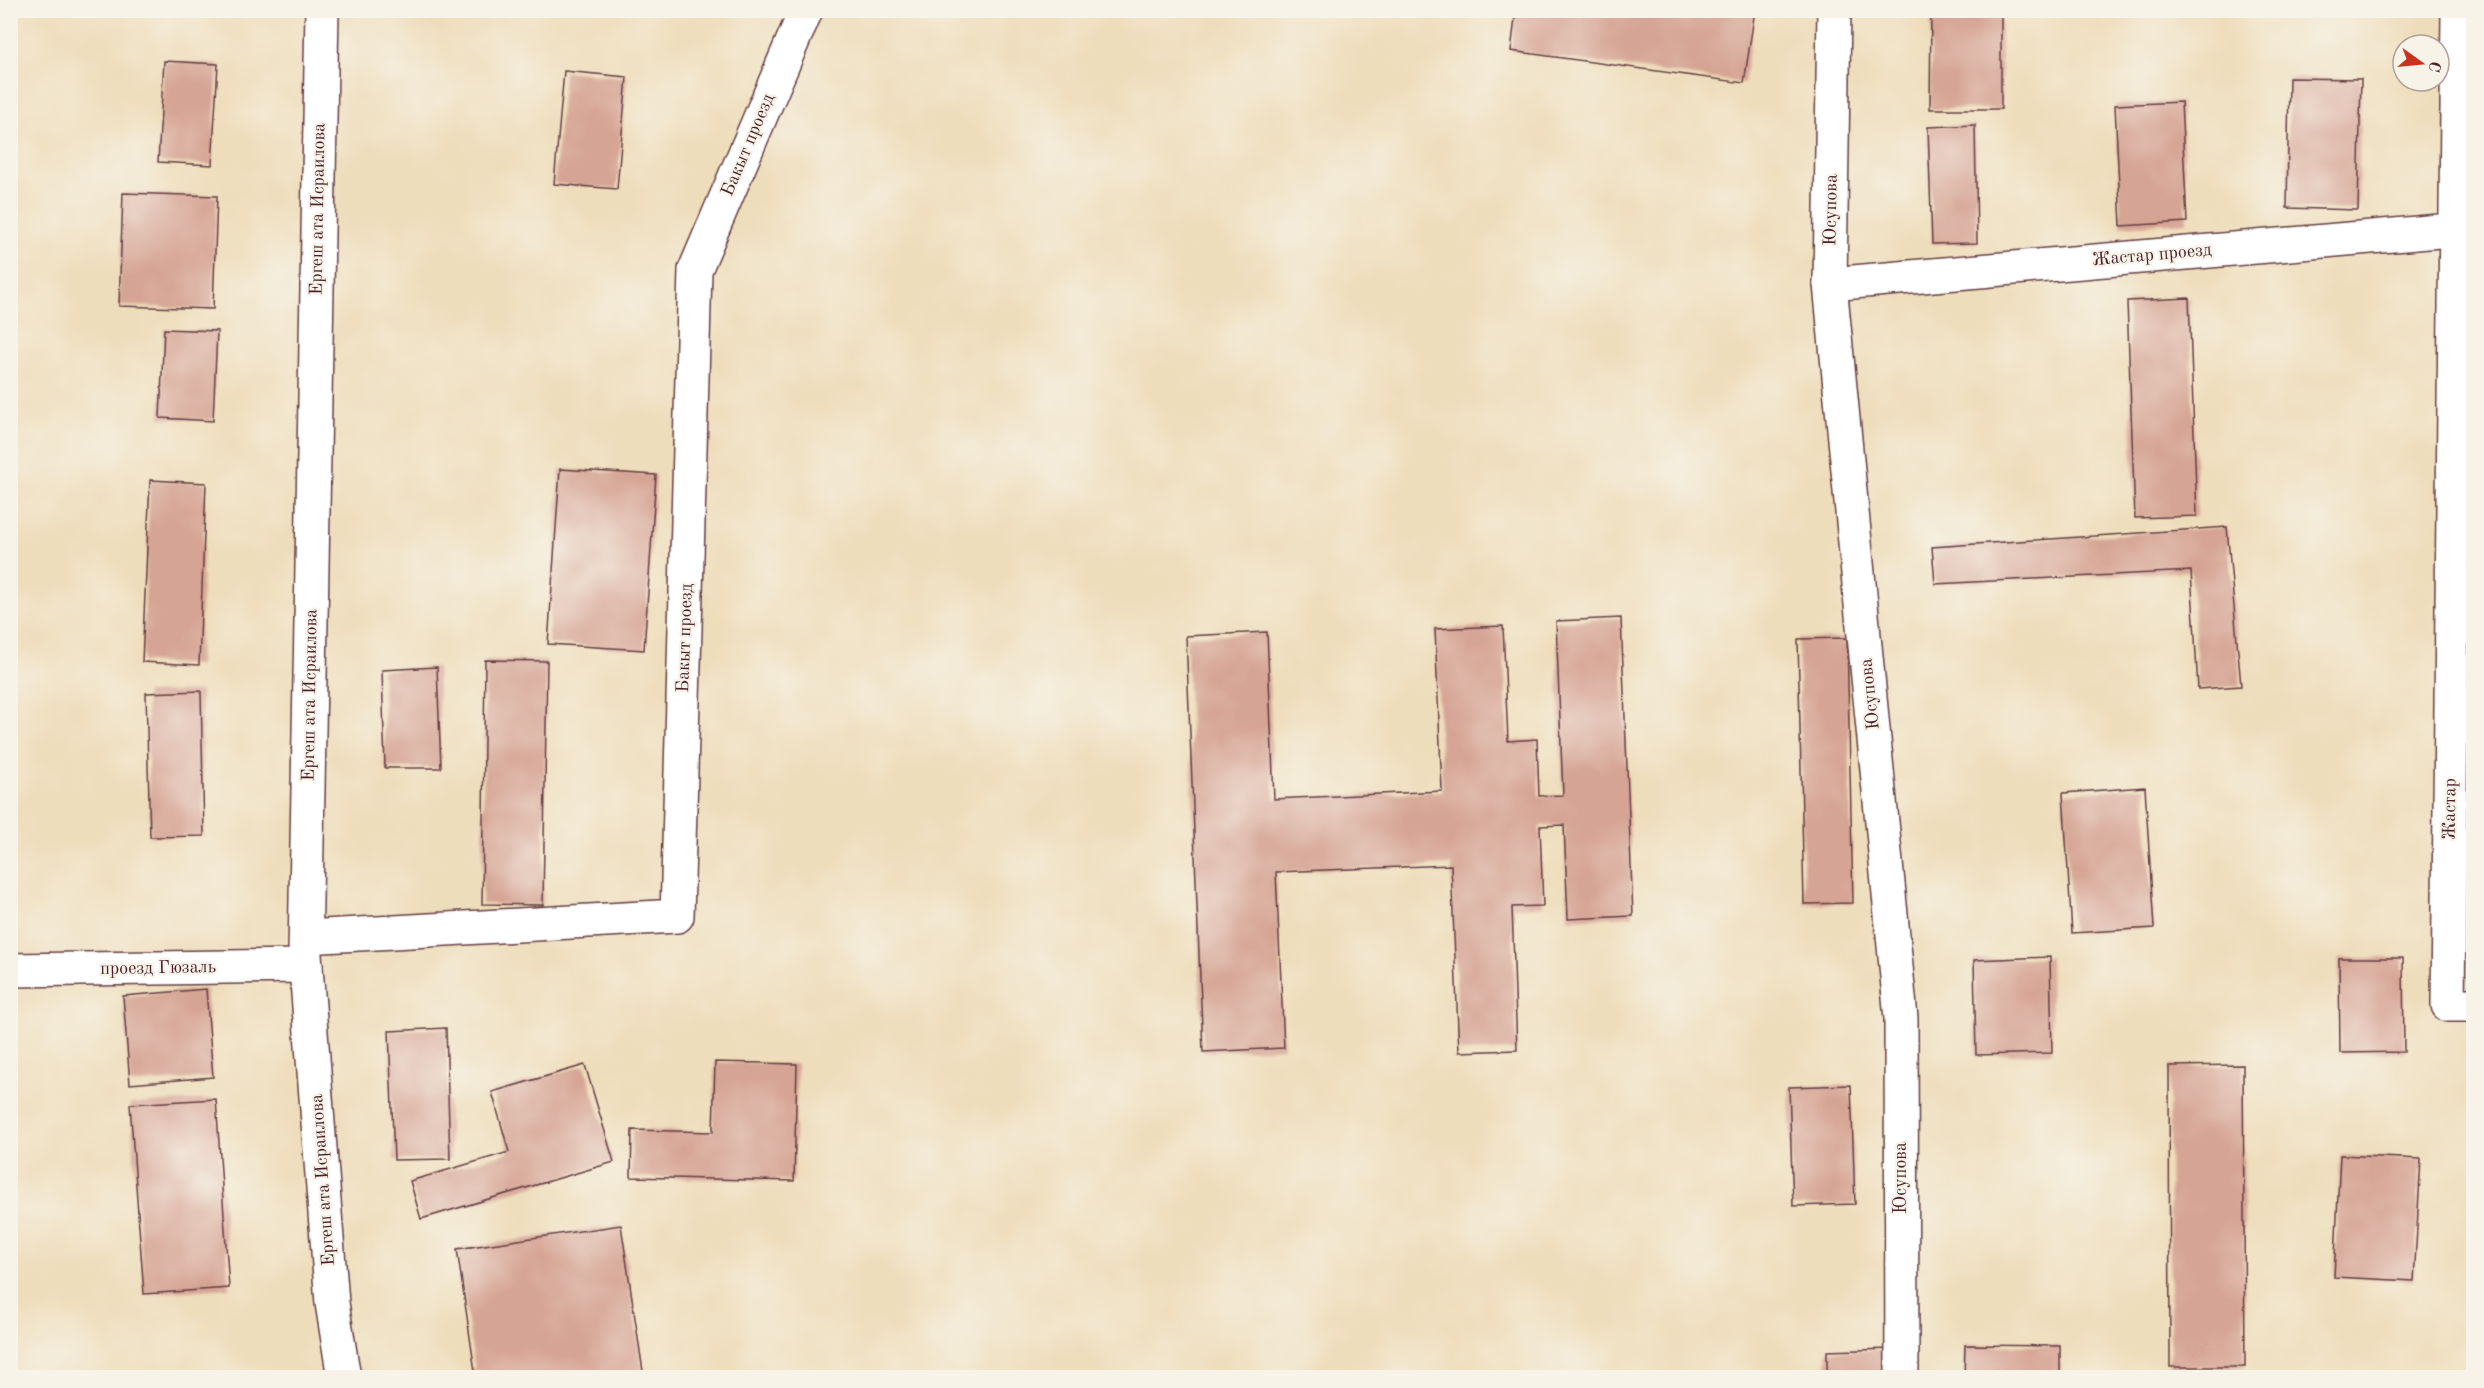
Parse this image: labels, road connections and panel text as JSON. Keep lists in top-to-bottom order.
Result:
{
  "streets": {
    "street": [
      "Бакыт проезд",
      "Ергеш ата Исраилова",
      "Юсупова",
      "Жастар проезд",
      "Жастар",
      "проезд Гюзаль"
    ]
  },
  "crossings": [
    ["Бакыт проезд", "Ергеш ата Исраилова"],
    ["Бакыт проезд", "проезд Гюзаль"],
    ["Ергеш ата Исраилова", "проезд Гюзаль"],
    ["Юсупова", "Жастар проезд"],
    ["Жастар проезд", "Жастар"]
  ],
  "north": "right"
}
